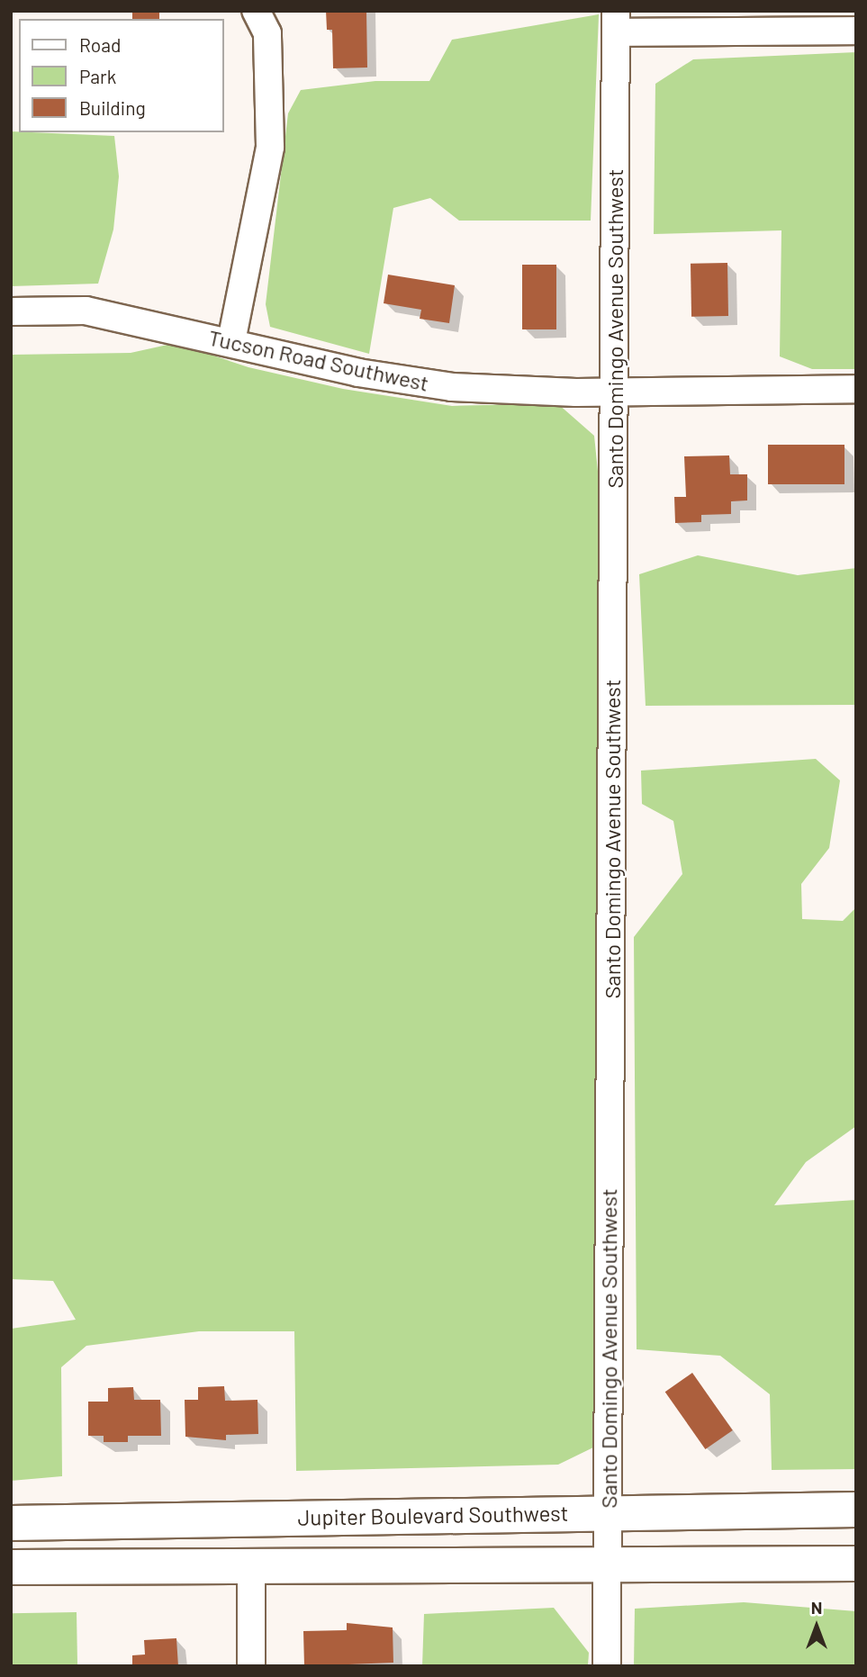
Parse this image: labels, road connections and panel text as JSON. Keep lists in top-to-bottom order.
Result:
{
  "streets": {
    "street": ["Santo Domingo Avenue Southwest", "Tucson Road Southwest", "Jupiter Boulevard Southwest"]
  },
  "crossings": [
    ["Santo Domingo Avenue Southwest", "Tucson Road Southwest"],
    ["Santo Domingo Avenue Southwest", "Jupiter Boulevard Southwest"]
  ],
  "legend": ["Road", "Park", "Building"],
  "north": "top"
}
